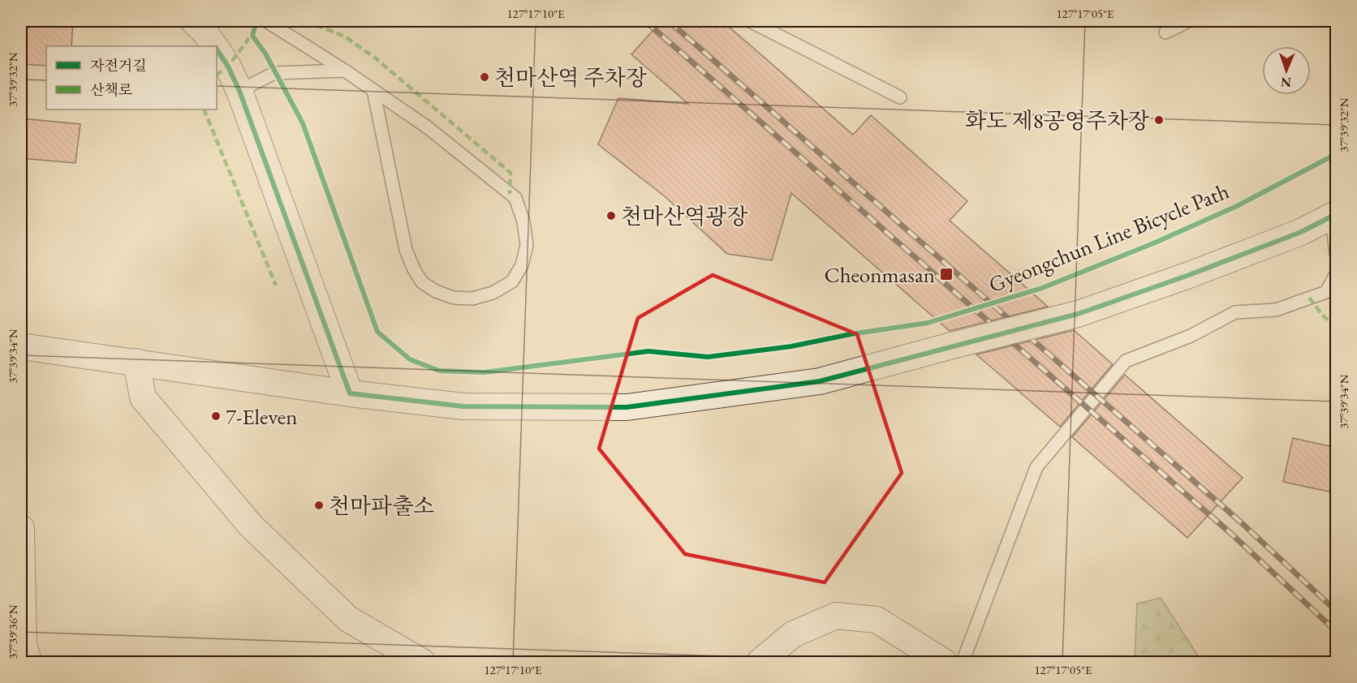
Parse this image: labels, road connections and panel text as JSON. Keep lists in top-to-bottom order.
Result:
{
  "streets": {
    "cycle path": ["Gyeongchun Line Bicycle Path"]
  },
  "places": {
    "other": [
      "천마산역 주차장",
      "화도 제8공영주차장",
      "천마산역광장",
      "7-Eleven",
      "천마파출소"
    ],
    "transit": ["Cheonmasan"]
  },
  "legend": ["자전거길", "산책로"],
  "north": "bottom",
  "coordinates": [
    "127°17'10\"E",
    "127°17'05\"E",
    "37°39'32\"N",
    "37°39'34\"N",
    "37°39'36\"N"
  ]
}
